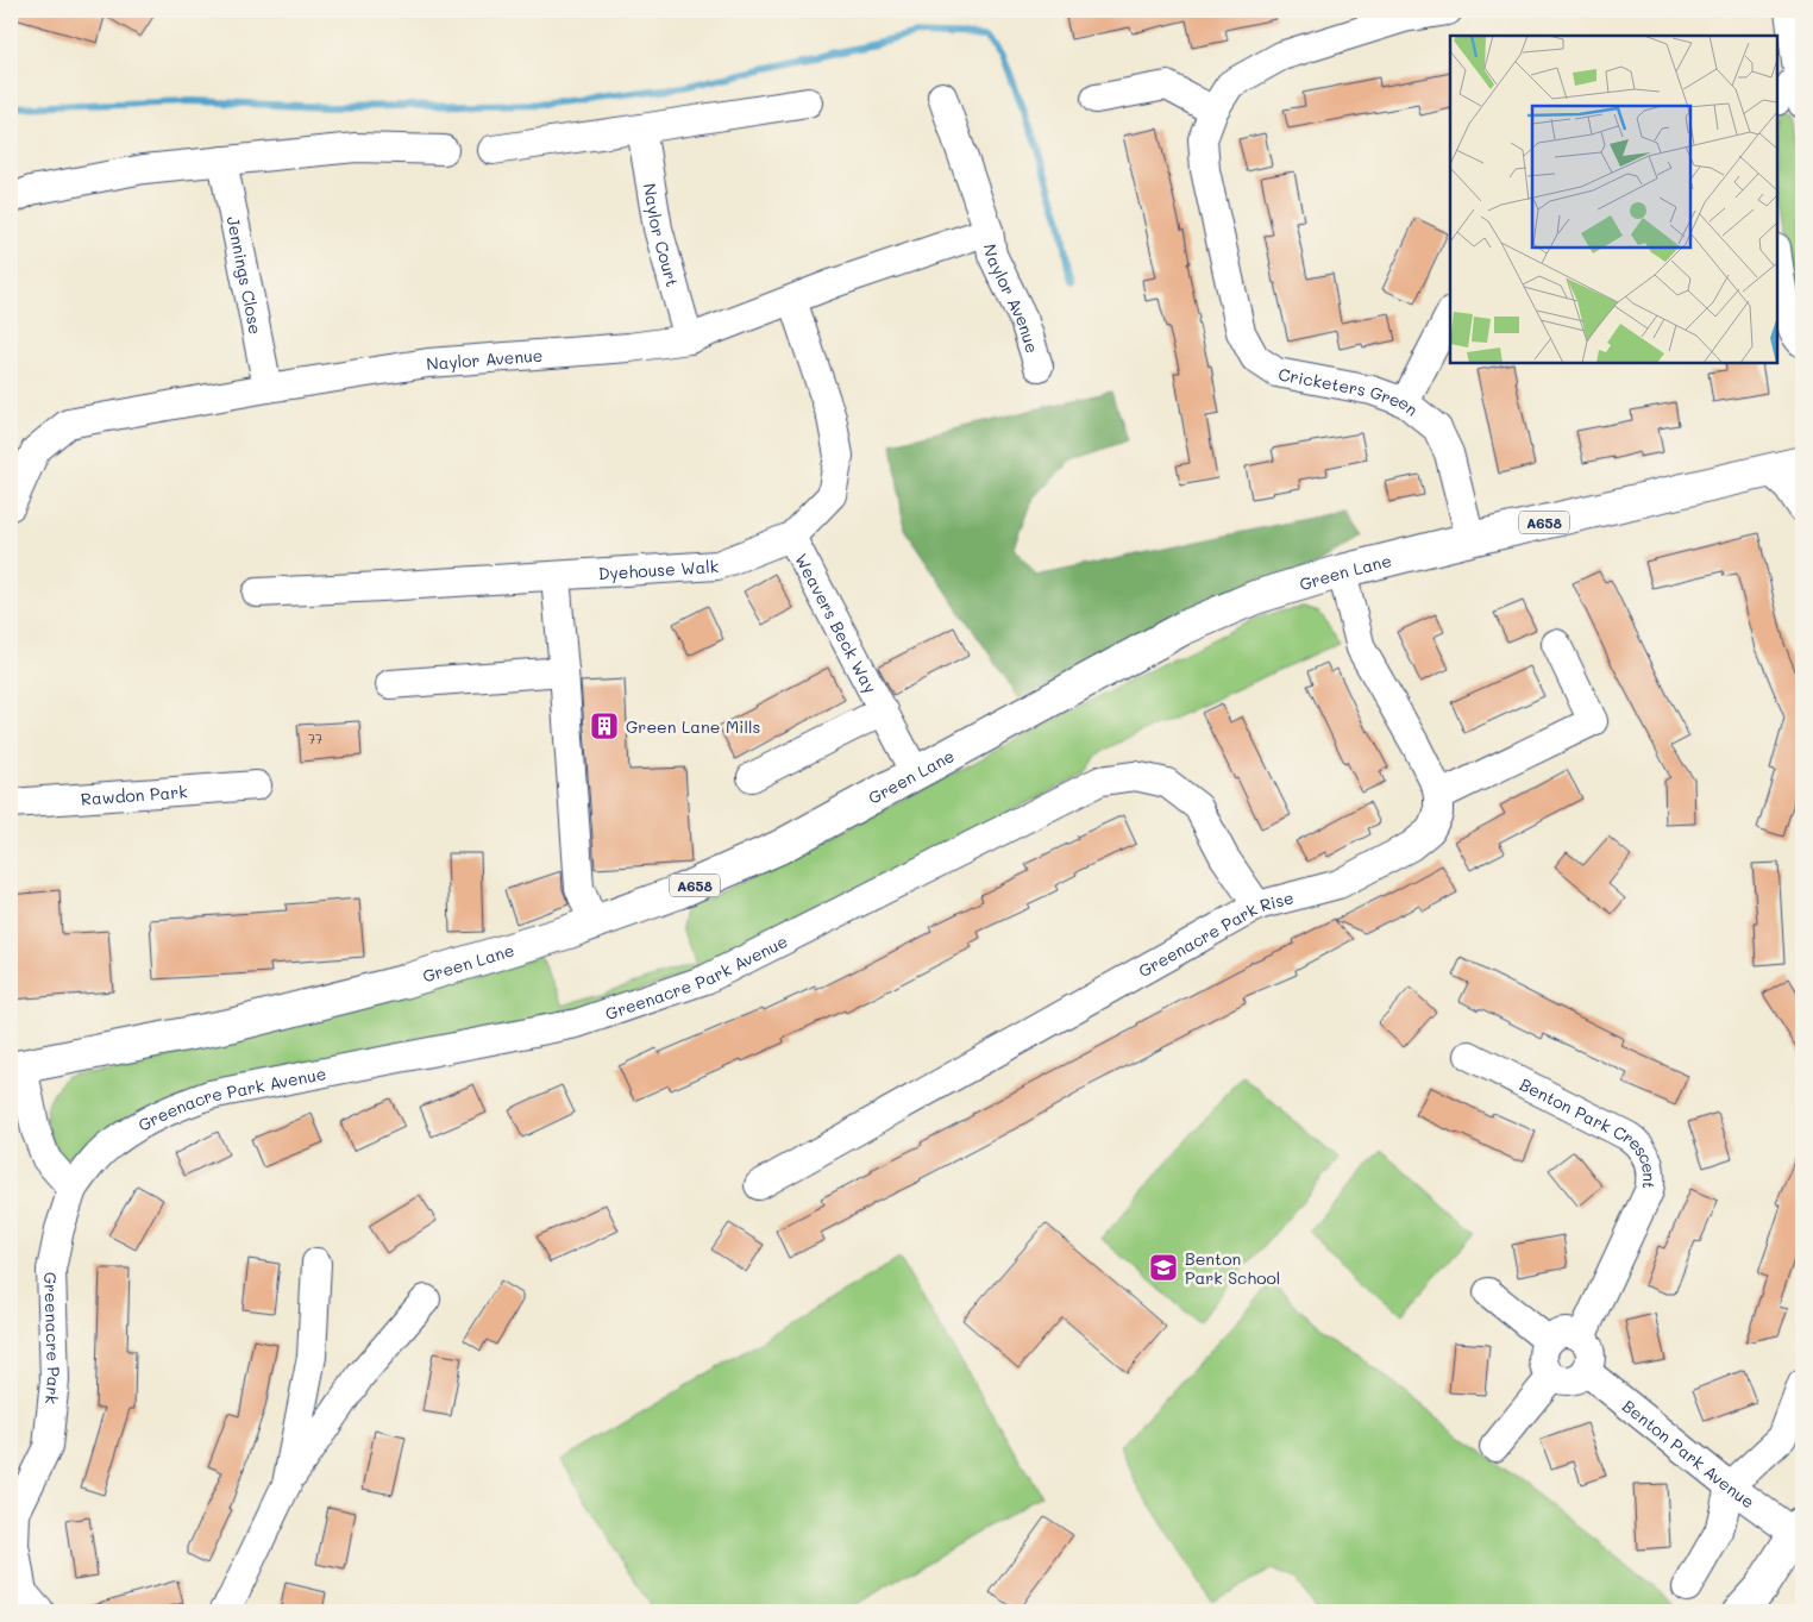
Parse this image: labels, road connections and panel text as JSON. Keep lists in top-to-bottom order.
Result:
{
  "streets": {
    "main road": ["A658", "Green Lane"],
    "street": [
      "Naylor Court",
      "Jennings Close",
      "Naylor Avenue",
      "Cricketers Green",
      "Dyehouse Walk",
      "Weavers Beck Way",
      "Rawdon Park",
      "Greenacre Park Rise",
      "Greenacre Park Avenue",
      "Benton Park Crescent",
      "Greenacre Park",
      "Benton Park Avenue"
    ]
  },
  "crossings": [
    ["Naylor Court", "Naylor Avenue"],
    ["Jennings Close", "Naylor Avenue"],
    ["Naylor Avenue", "Dyehouse Walk"],
    ["Cricketers Green", "Green Lane"],
    ["Dyehouse Walk", "Weavers Beck Way"],
    ["Green Lane", "Weavers Beck Way"],
    ["Greenacre Park Rise", "Greenacre Park Avenue"],
    ["Greenacre Park Avenue", "Greenacre Park"],
    ["Benton Park Crescent", "Benton Park Avenue"]
  ],
  "places": {
    "building": ["Green Lane Mills"],
    "school or university": ["Benton Park School"]
  },
  "house_numbers": ["77"]
}
